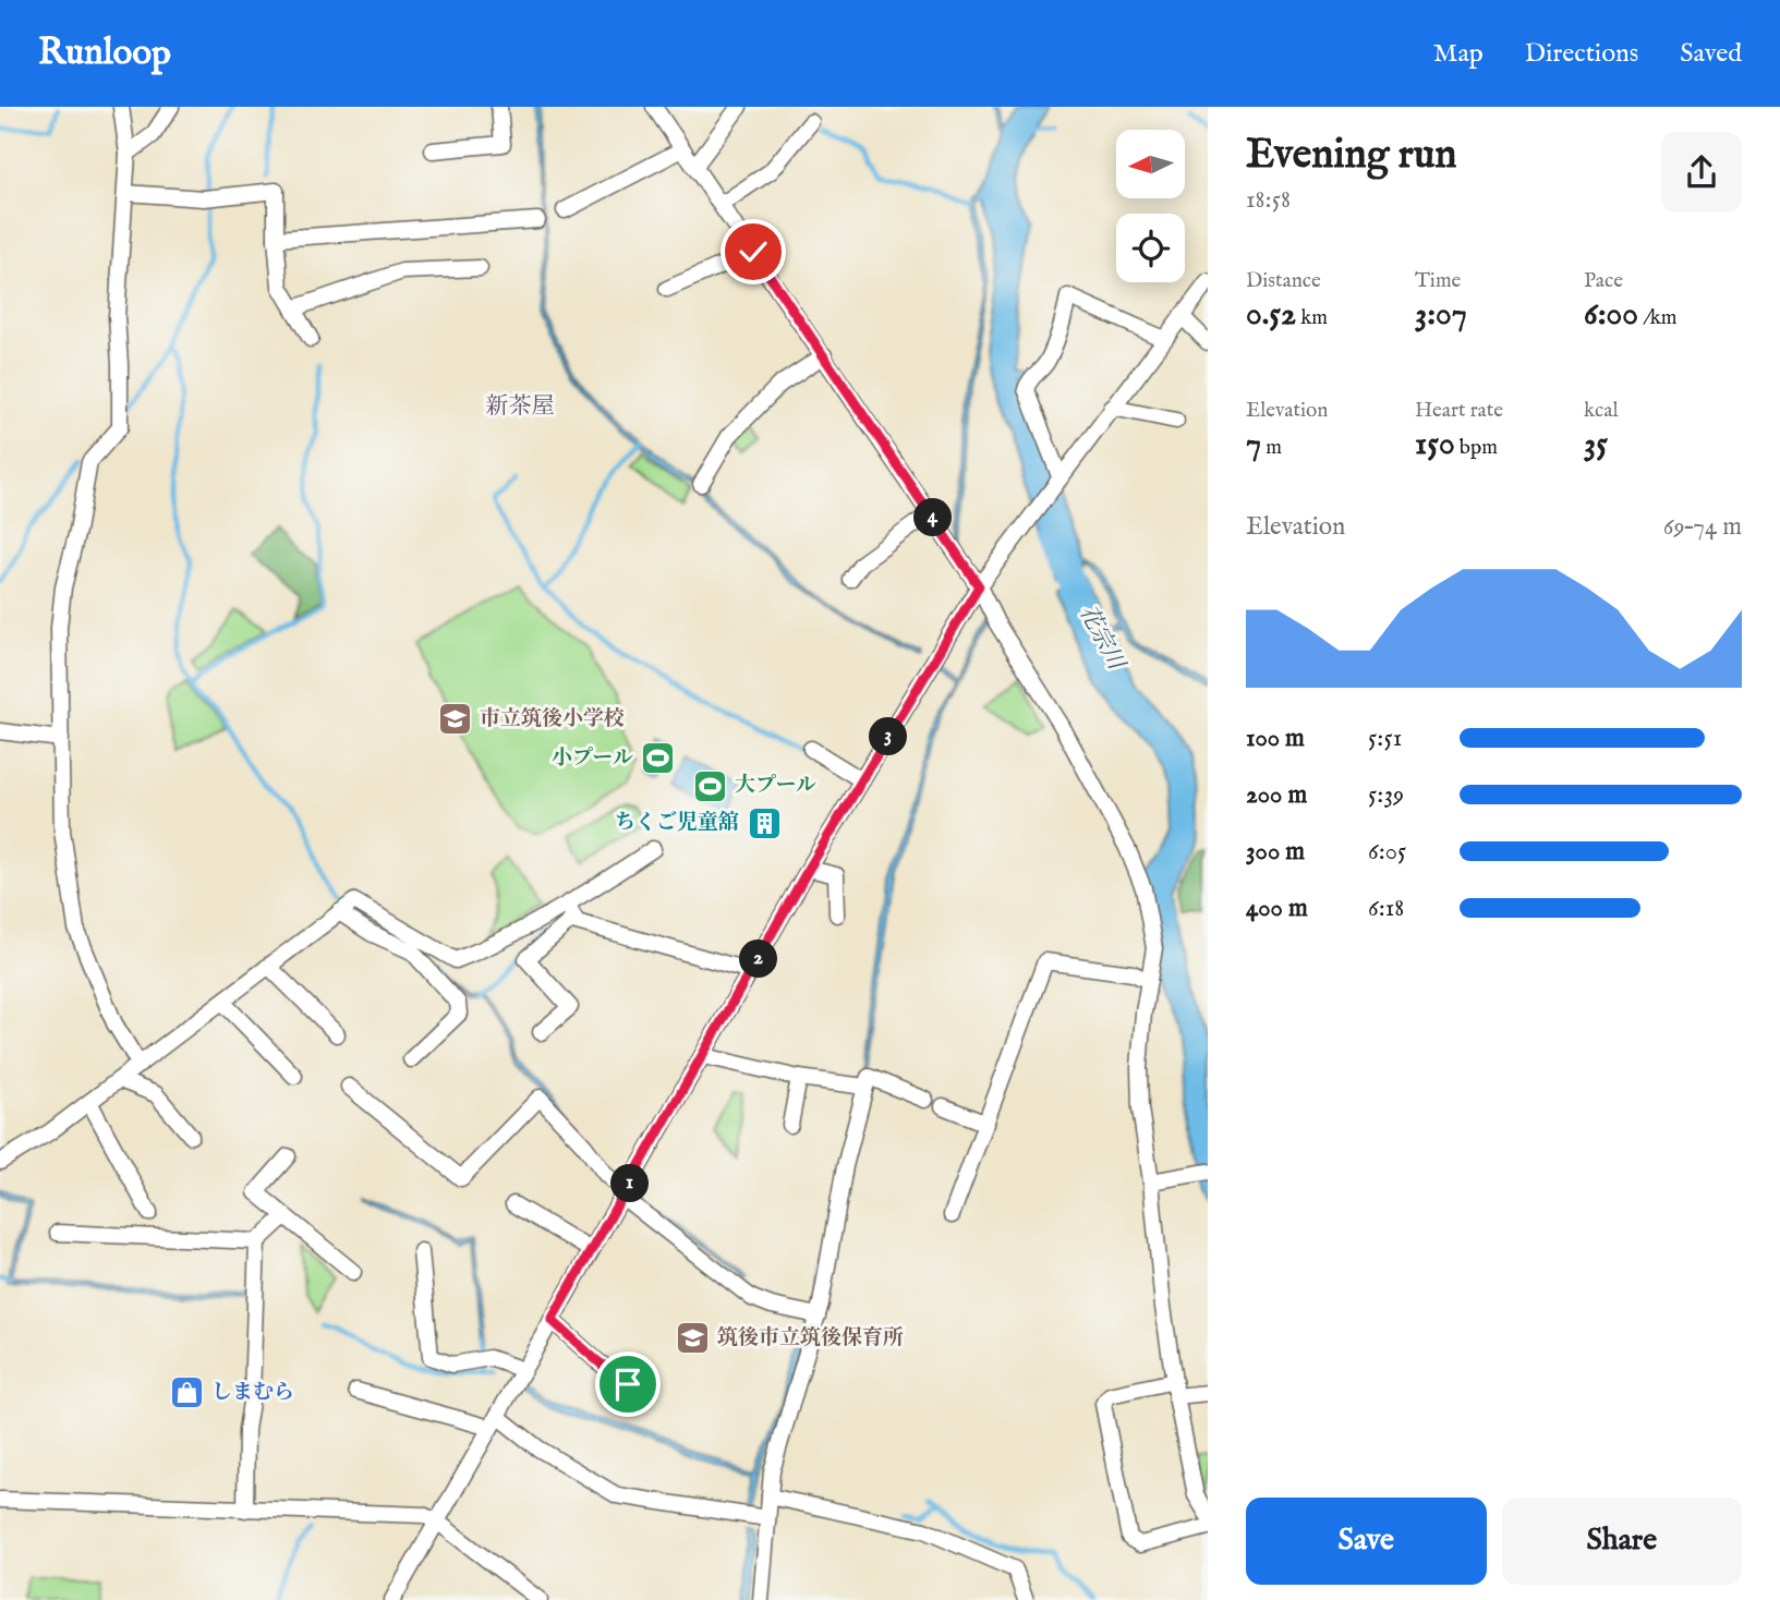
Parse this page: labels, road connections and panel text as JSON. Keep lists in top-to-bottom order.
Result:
{
  "districts": ["新茶屋"],
  "water": ["花宗川"],
  "places": {
    "school or university": ["市立筑後小学校", "筑後市立筑後保育所"],
    "sports": ["小プール", "大プール"],
    "building": ["ちくご児童舘"],
    "shop": ["しまむら"]
  },
  "north": "left",
  "page": {
    "header": "Runloop",
    "nav": ["Map", "Directions", "Saved"],
    "heading": ["Evening run", "18:58"],
    "stats": [
      ["Distance", "0.52 km"],
      ["Time", "3:07"],
      ["Pace", "6:00 /km"],
      ["Elevation", "7 m"],
      ["Heart rate", "150 bpm"],
      ["kcal", "35"]
    ],
    "chart": ["Elevation", "69–74 m"],
    "pins": [
      "4",
      "3",
      "2",
      "1"
    ],
    "list": [
      {
        "name": "100 m",
        "note": "5:51"
      },
      {
        "name": "200 m",
        "note": "5:39"
      },
      {
        "name": "300 m",
        "note": "6:05"
      },
      {
        "name": "400 m",
        "note": "6:18"
      }
    ],
    "buttons": ["Save", "Share"]
  }
}
